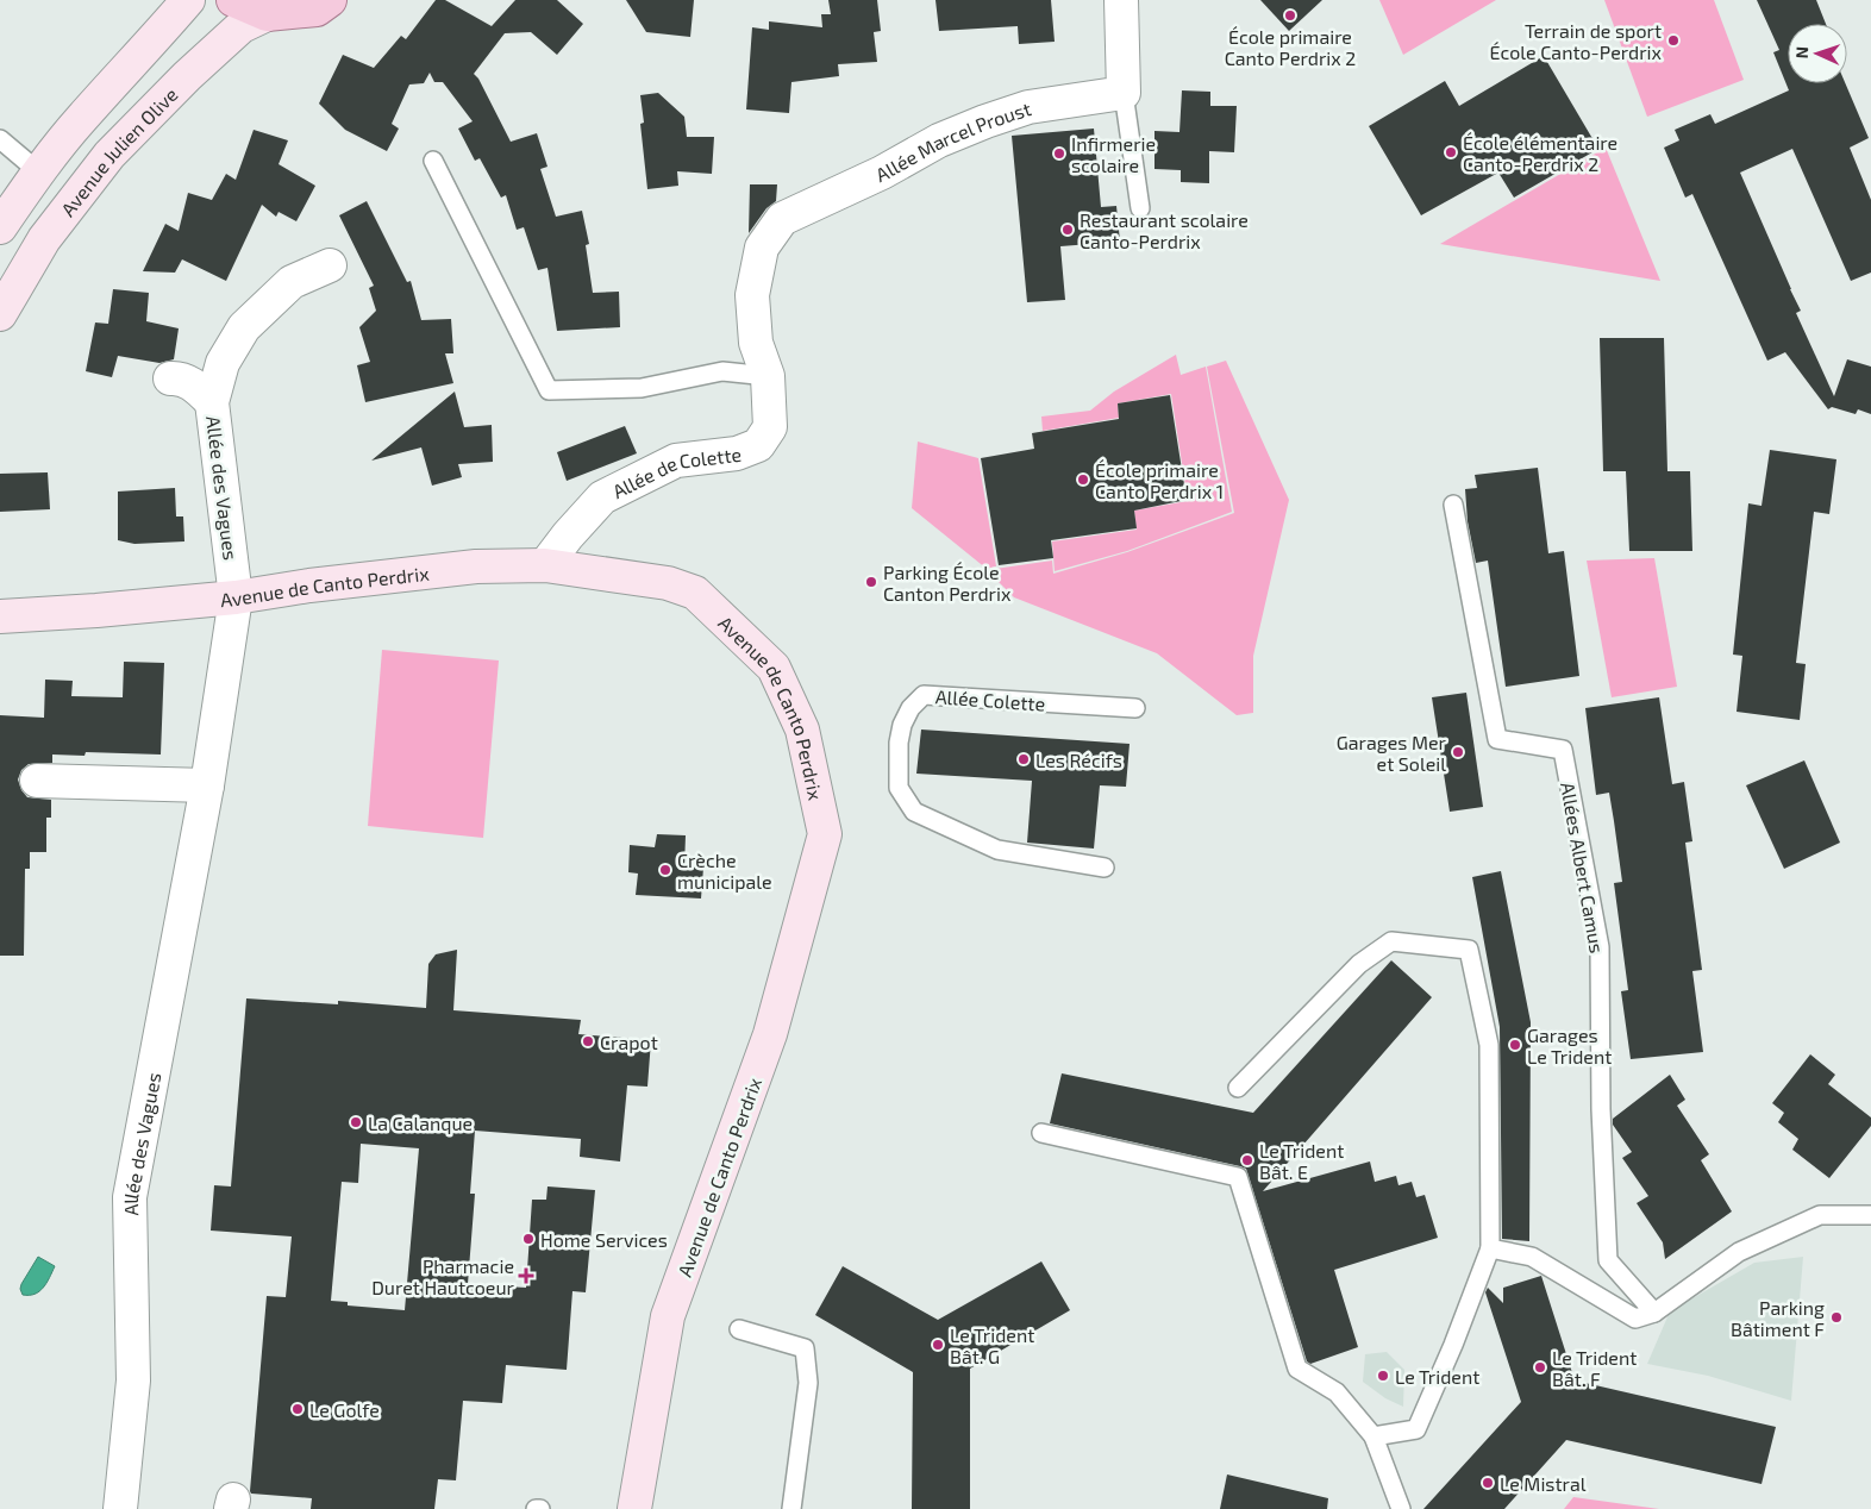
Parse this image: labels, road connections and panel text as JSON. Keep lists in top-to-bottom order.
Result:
{
  "streets": {
    "street": [
      "Allée Marcel Proust",
      "Avenue Julien Olive",
      "Allée de Colette",
      "Allée des Vagues",
      "Avenue de Canto Perdrix"
    ],
    "lane": ["Allée Colette", "Allées Albert Camus"]
  },
  "crossings": [
    ["Allée Marcel Proust", "Allée de Colette"],
    ["Allée de Colette", "Avenue de Canto Perdrix"],
    ["Allée des Vagues", "Avenue de Canto Perdrix"]
  ],
  "places": {
    "other": [
      "École primaire Canto Perdrix 2",
      "Terrain de sport École Canto-Perdrix",
      "École élémentaire Canto-Perdrix 2",
      "Infirmerie scolaire",
      "Restaurant scolaire Canto-Perdrix",
      "École primaire Canto Perdrix 1",
      "Parking École Canton Perdrix",
      "Garages Mer et Soleil",
      "Les Récifs",
      "Crèche municipale",
      "Crapot",
      "Garages Le Trident",
      "La Calanque",
      "Le Trident Bât. E",
      "Home Services",
      "Parking Bâtiment F",
      "Le Trident Bât. G",
      "Le Trident Bât. F",
      "Le Trident",
      "Le Golfe",
      "Le Mistral"
    ],
    "health": ["Pharmacie Duret Hautcoeur"]
  },
  "north": "left"
}
